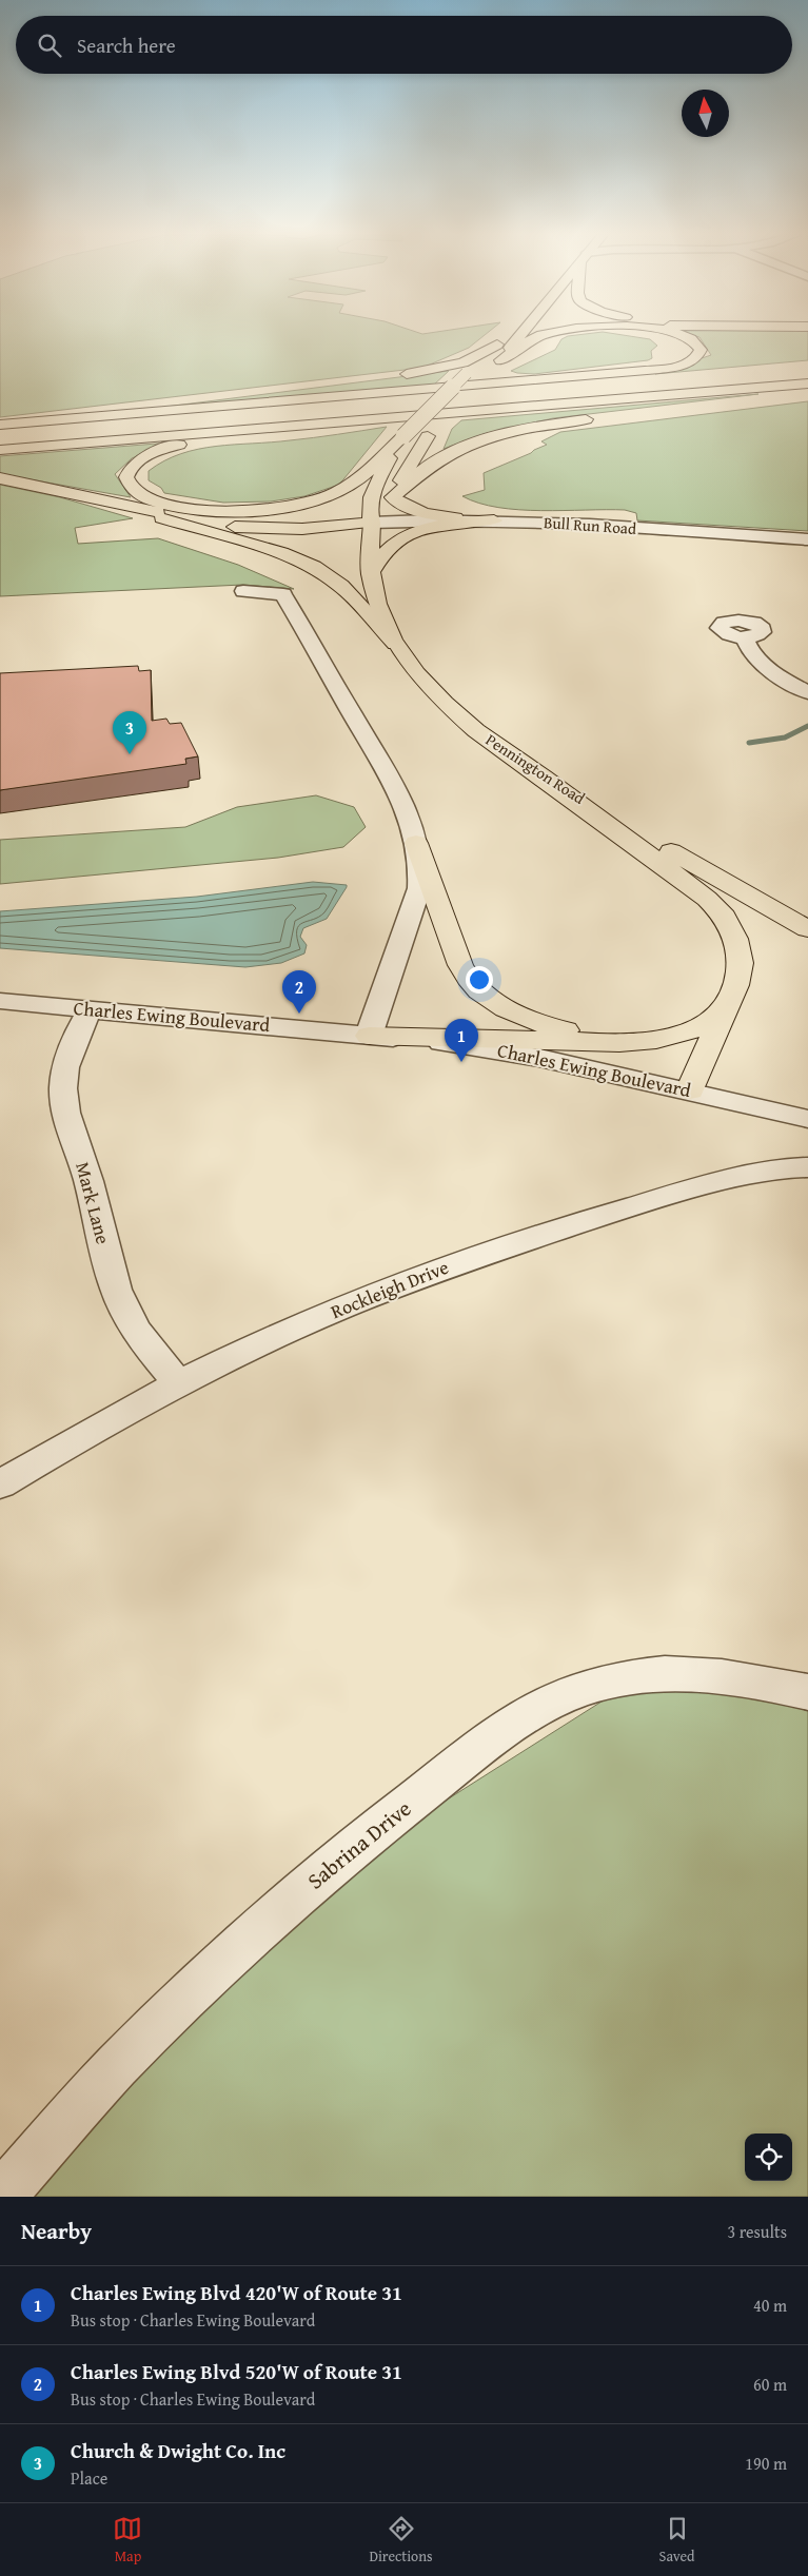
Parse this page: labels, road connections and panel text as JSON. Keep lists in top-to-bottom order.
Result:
{
  "streets": {
    "main road": ["Pennington Road"],
    "street": [
      "Bull Run Road",
      "Charles Ewing Boulevard",
      "Mark Lane",
      "Rockleigh Drive",
      "Sabrina Drive"
    ]
  },
  "crossings": [
    ["Bull Run Road", "Pennington Road"],
    ["Charles Ewing Boulevard", "Mark Lane"],
    ["Mark Lane", "Rockleigh Drive"]
  ],
  "north": "top",
  "page": {
    "search": "Search here",
    "pins": ["3", "2", "1"],
    "heading": ["Nearby", "3 results"],
    "list": [
      {
        "mark": "1",
        "name": "Charles Ewing Blvd 420'W of Route 31",
        "note": "Bus stop · Charles Ewing Boulevard",
        "value": "40 m"
      },
      {
        "mark": "2",
        "name": "Charles Ewing Blvd 520'W of Route 31",
        "note": "Bus stop · Charles Ewing Boulevard",
        "value": "60 m"
      },
      {
        "mark": "3",
        "name": "Church & Dwight Co. Inc",
        "note": "Place",
        "value": "190 m"
      }
    ],
    "nav": ["Map", "Directions", "Saved"]
  }
}
